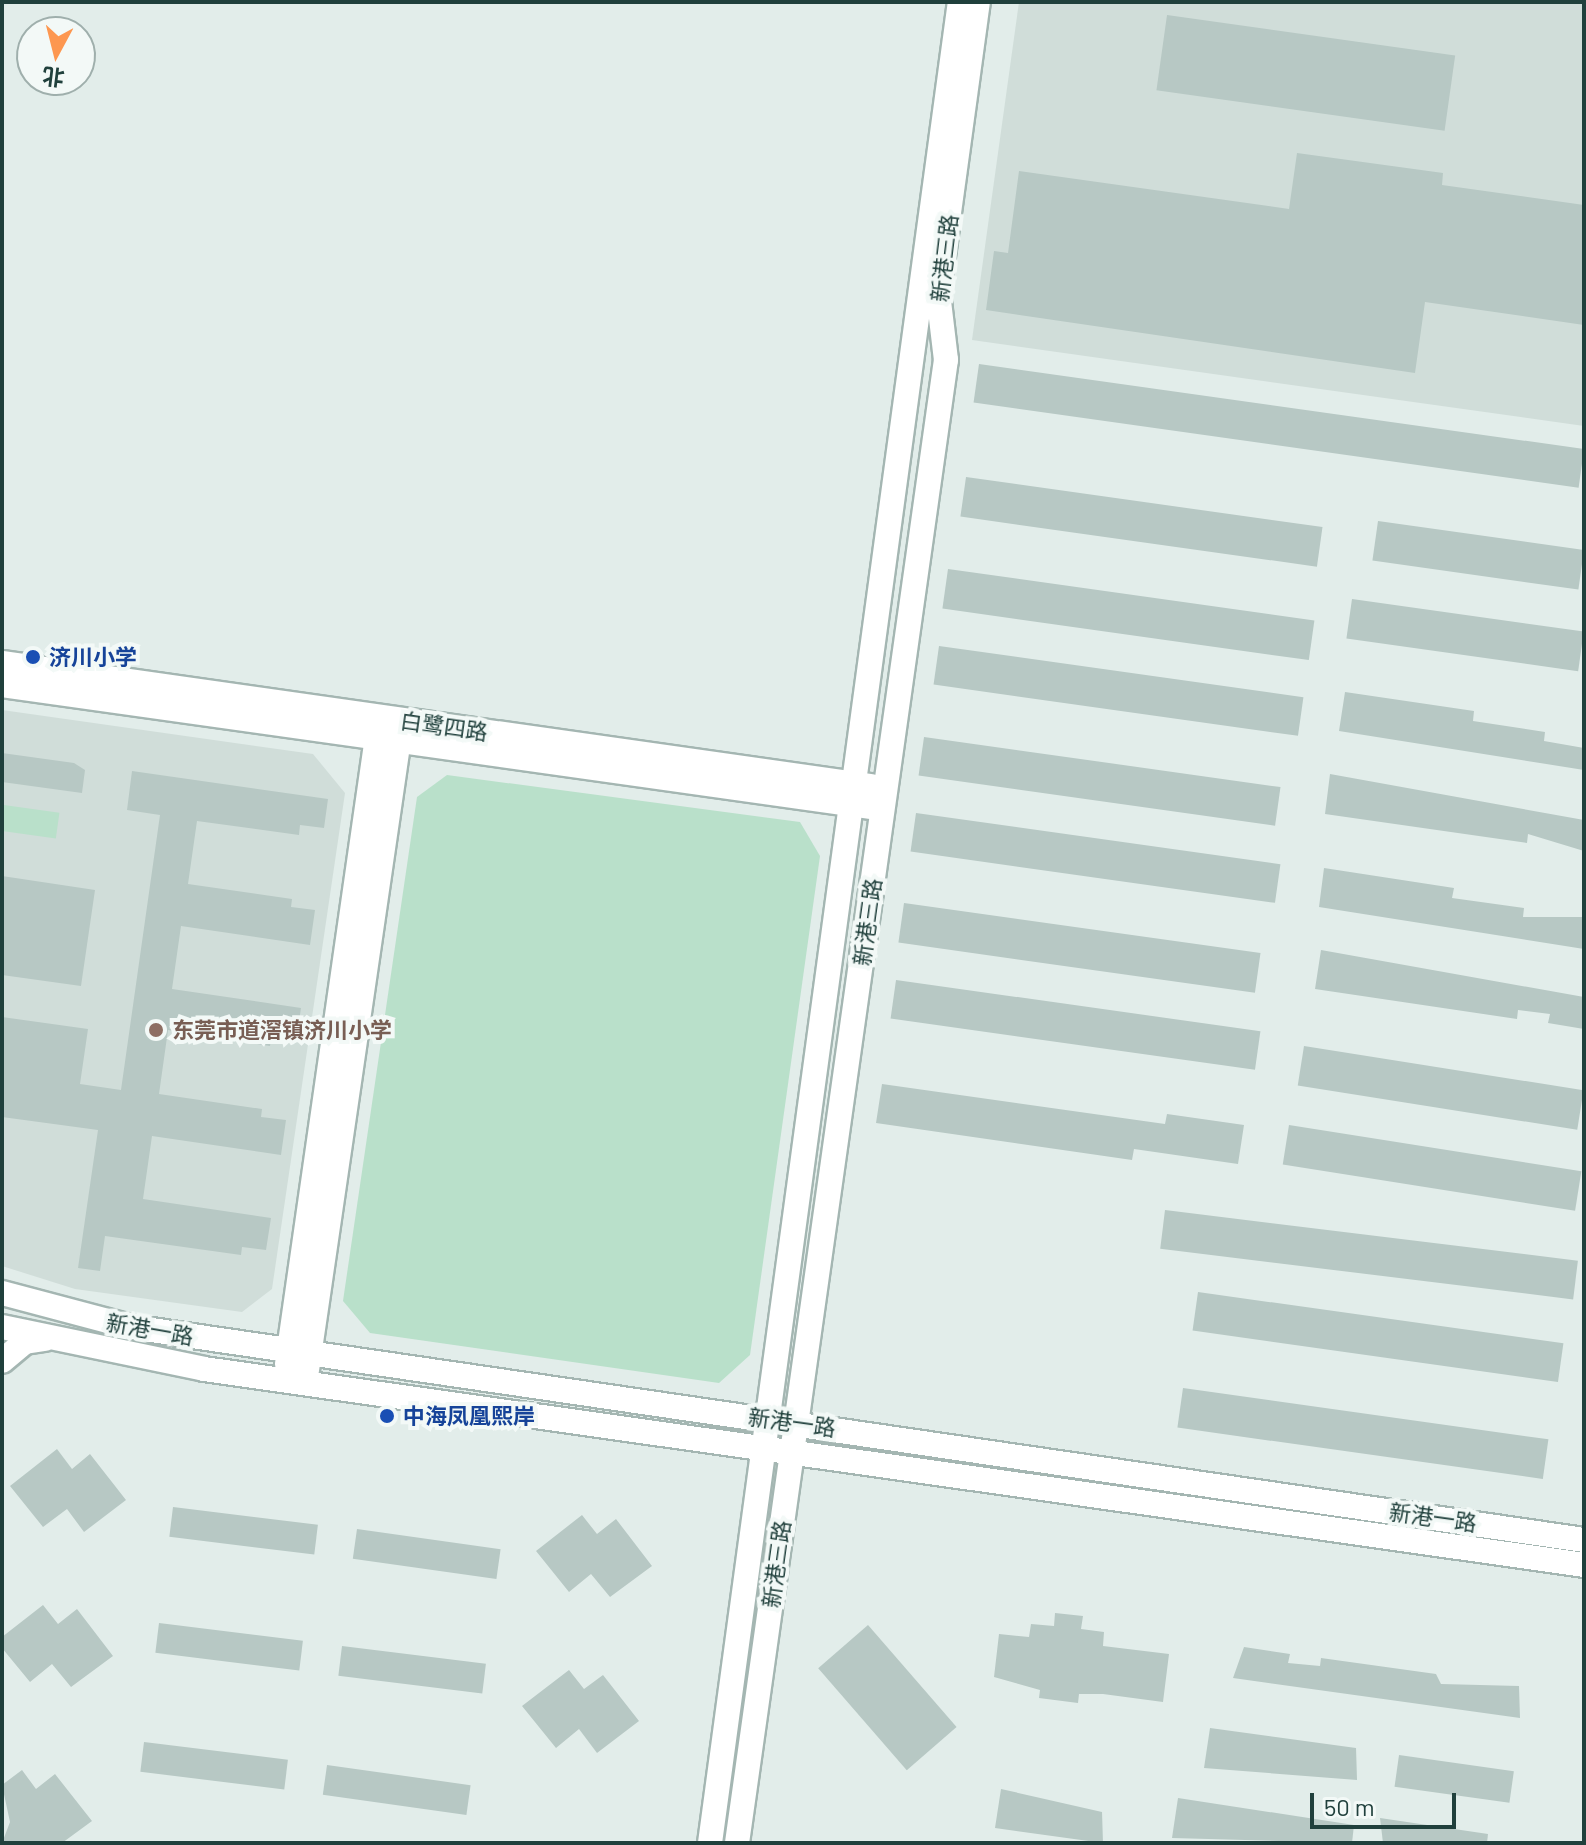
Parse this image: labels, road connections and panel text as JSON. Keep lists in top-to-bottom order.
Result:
{
  "streets": {
    "street": ["新港三路", "白鹭四路", "新港一路"]
  },
  "crossings": [
    ["新港三路", "白鹭四路"],
    ["新港三路", "新港一路"]
  ],
  "places": ["济川小学", "东莞市道滘镇济川小学", "中海凤凰熙岸"],
  "scale_bar": "50 m",
  "north": "bottom"
}
